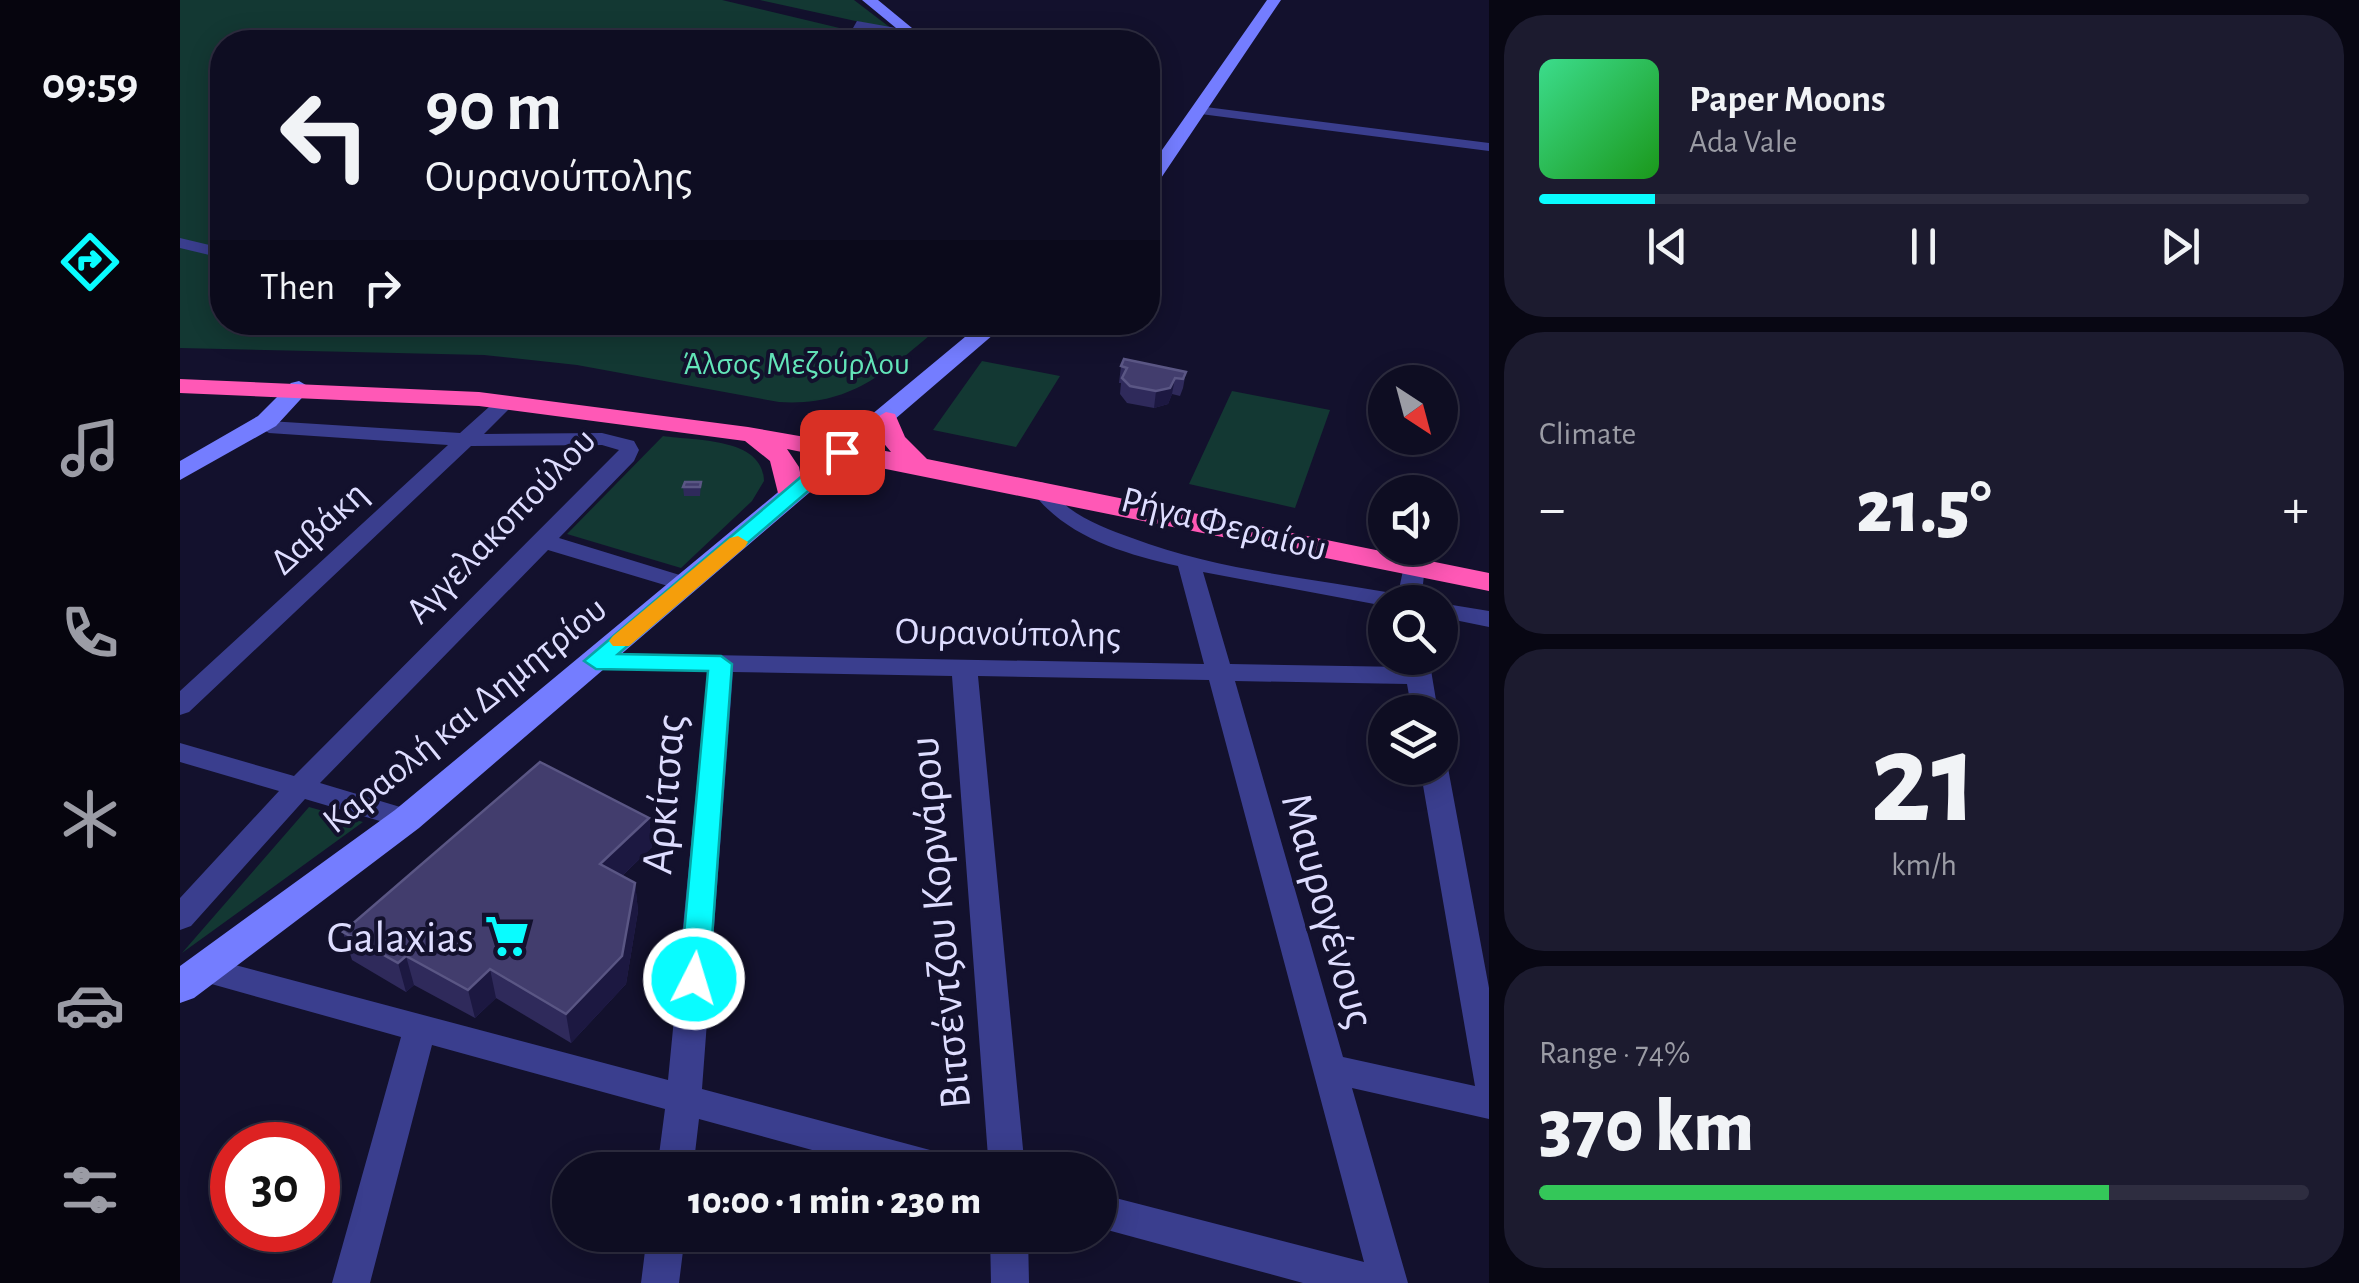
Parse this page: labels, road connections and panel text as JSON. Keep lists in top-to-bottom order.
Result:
{
  "streets": {
    "street": [
      "Ρήγα Φεραίου",
      "Αγγελακοπούλου",
      "Δαβάκη",
      "Ουρανούπολης",
      "Καραολή και Δημητρίου",
      "Αρκίτσας",
      "Μαυρογένους",
      "Βιτσέντζου Κορνάρου"
    ]
  },
  "crossings": [
    ["Ρήγα Φεραίου", "Μαυρογένους"],
    ["Αγγελακοπούλου", "Δαβάκη"],
    ["Ουρανούπολης", "Καραολή και Δημητρίου"],
    ["Ουρανούπολης", "Αρκίτσας"],
    ["Ουρανούπολης", "Μαυρογένους"],
    ["Ουρανούπολης", "Βιτσέντζου Κορνάρου"]
  ],
  "parks": ["Άλσος Μεζούρλου"],
  "places": {
    "supermarket": ["Galaxias"]
  },
  "north": "bottom right",
  "page": {
    "tabs": "09:59",
    "turn": ["90 m", "Ουρανούπολης"],
    "song": ["Paper Moons", "Ada Vale"],
    "then": "Then",
    "tile": [
      "Climate",
      ["21", "km/h"],
      ["Range · 74%", "370 km"]
    ],
    "heat": ["−", "21.5°", "+"],
    "limit": "30",
    "trip": "10:00 · 1 min · 230 m"
  }
}
